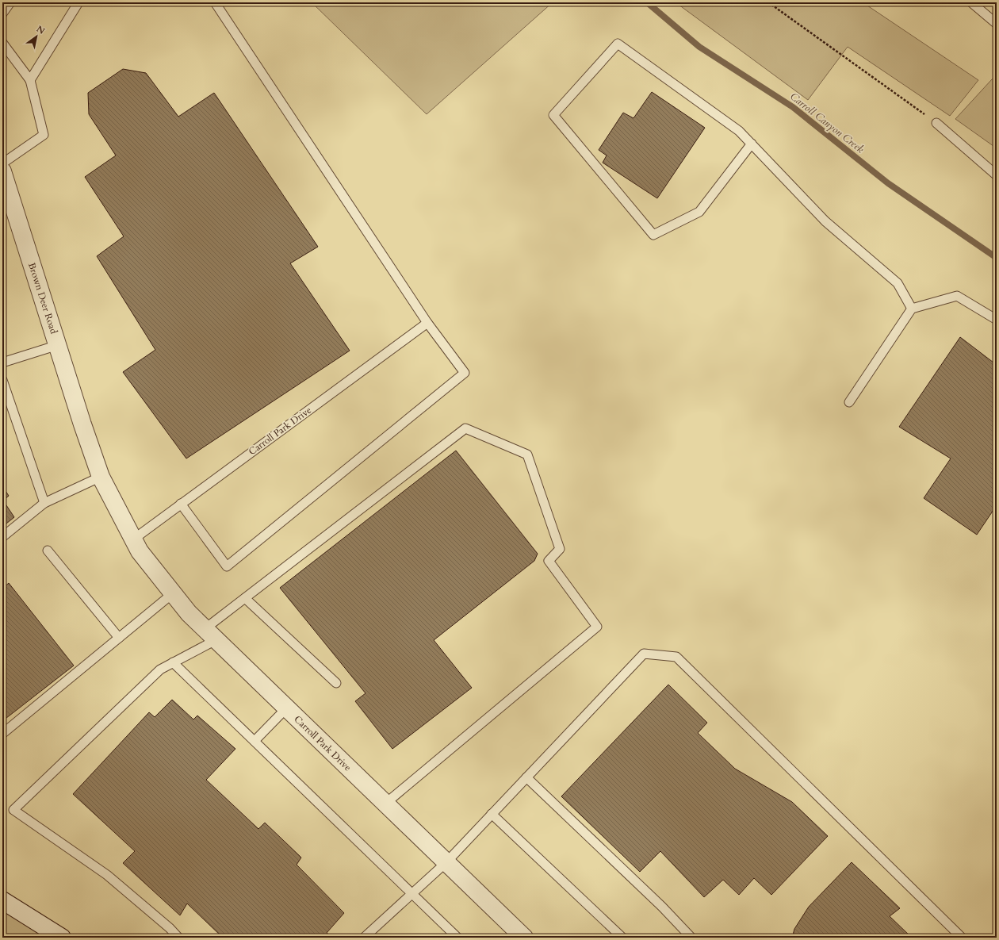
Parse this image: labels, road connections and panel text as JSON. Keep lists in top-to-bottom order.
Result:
{
  "streets": {
    "street": ["Brown Deer Road", "Carroll Park Drive"]
  },
  "crossings": [
    ["Brown Deer Road", "Carroll Park Drive"]
  ],
  "water": ["Carroll Canyon Creek"],
  "north": "top right"
}
